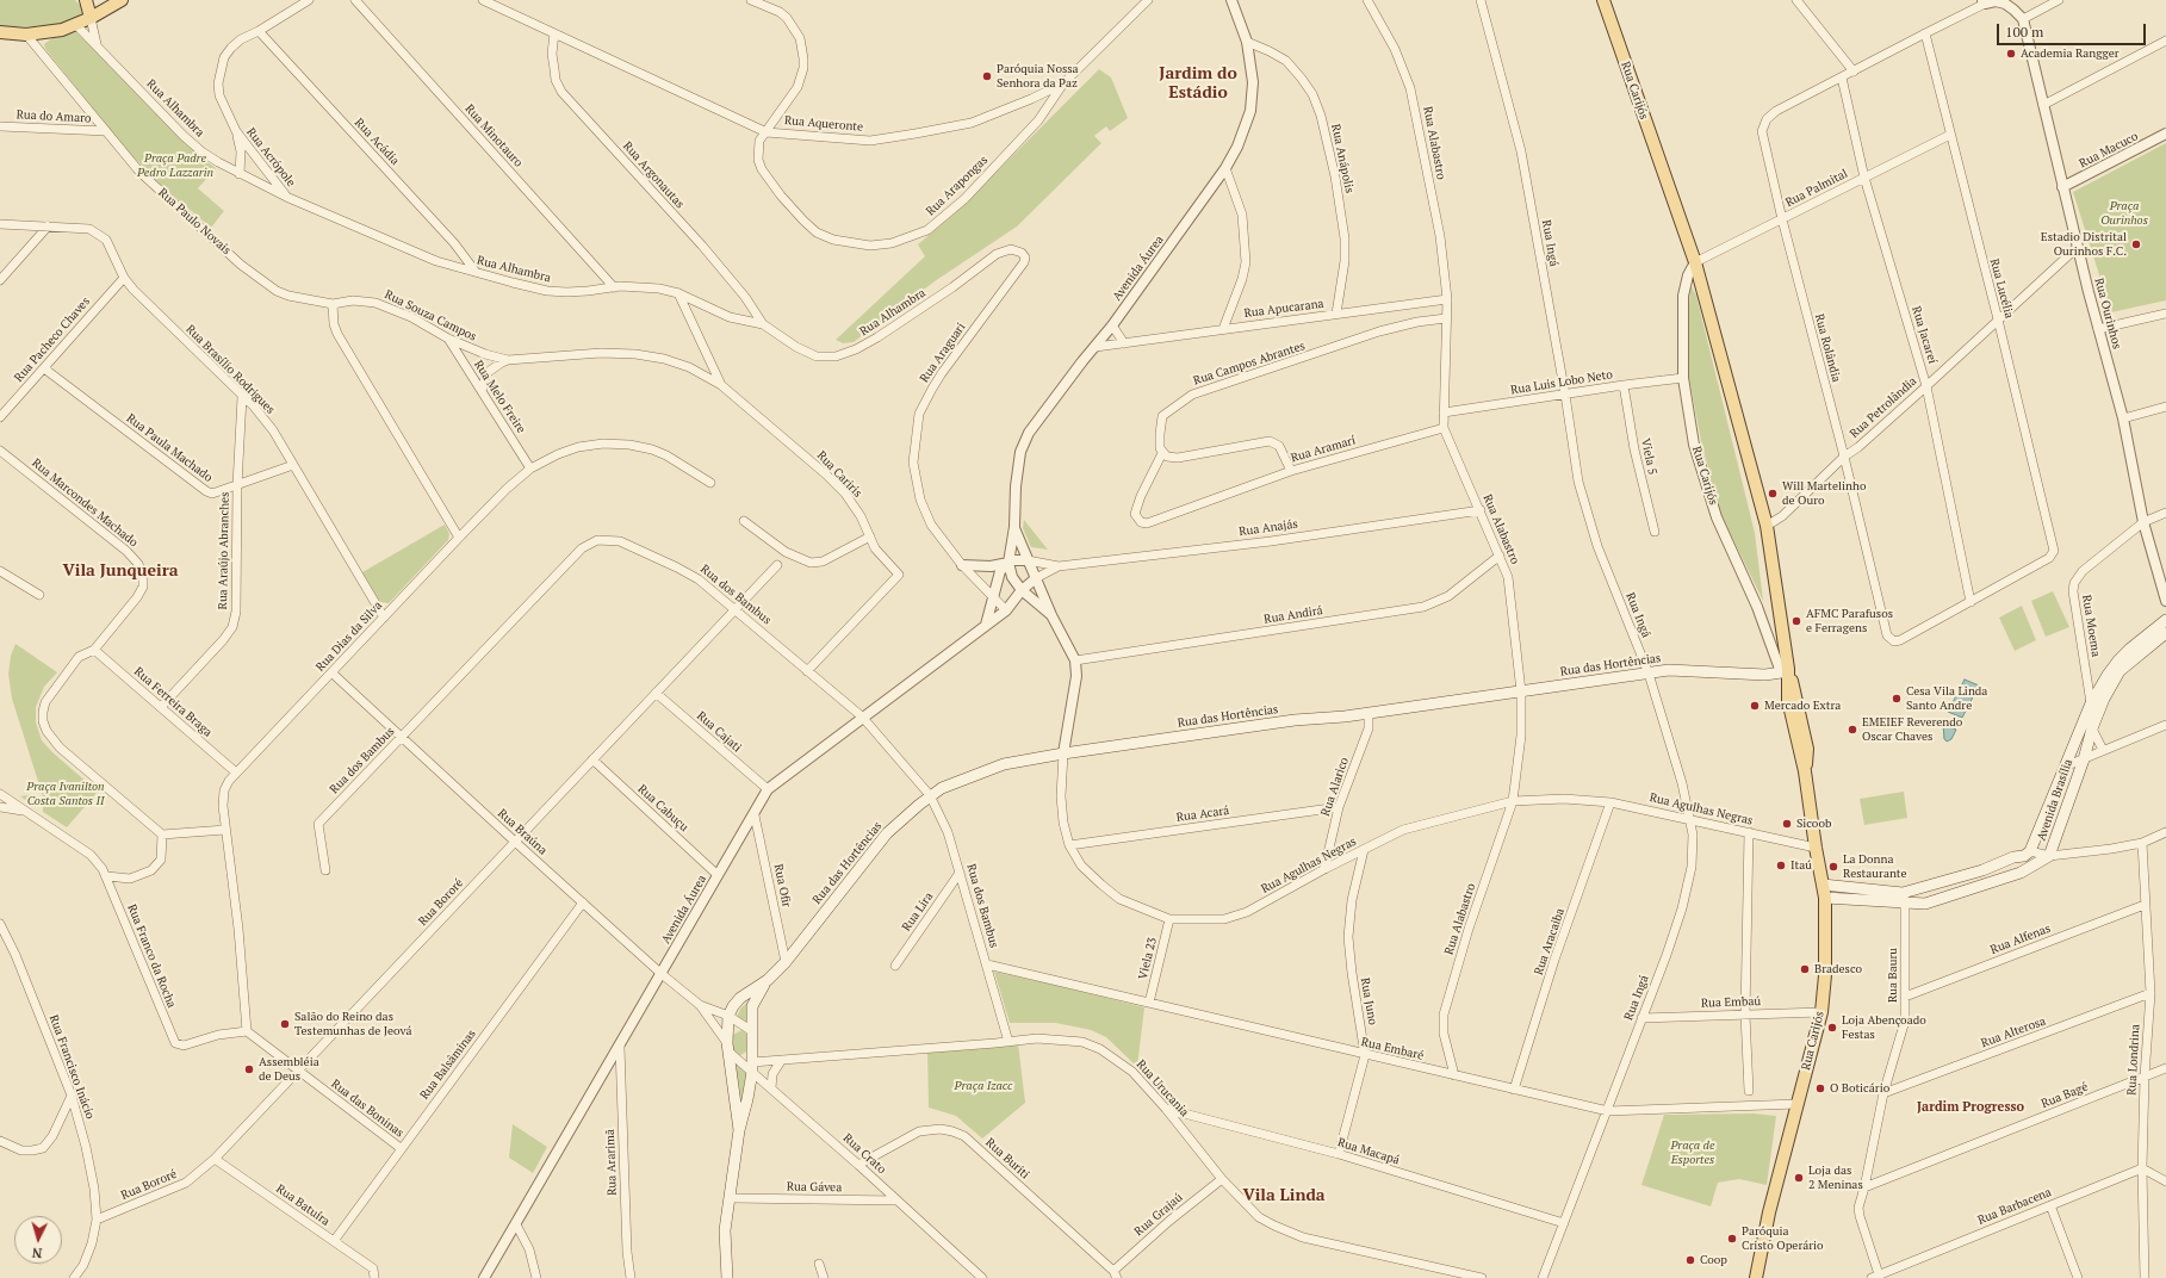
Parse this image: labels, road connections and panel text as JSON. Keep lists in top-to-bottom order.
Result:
{
  "streets": {
    "main road": ["Rua Carijós", "Rua das Hortências", "Avenida Brasília"],
    "street": [
      "Rua Alhambra",
      "Rua do Amaro",
      "Rua Aqueronte",
      "Rua Minotauro",
      "Rua Acádia",
      "Rua Alabastro",
      "Rua Macuco",
      "Rua Acrópole",
      "Rua Anápolis",
      "Rua Argonautas",
      "Rua Arapongas",
      "Rua Palmital",
      "Rua Paulo Novais",
      "Rua Ingá",
      "Avenida Áurea",
      "Rua Lucélia",
      "Rua Apucarana",
      "Rua Ourinhos",
      "Rua Souza Campos",
      "Rua Jacareí",
      "Rua Pacheco Chaves",
      "Rua Rolândia",
      "Rua Araguari",
      "Rua Campos Abrantes",
      "Rua Brasílio Rodrigues",
      "Rua Luis Lobo Neto",
      "Rua Melo Freire",
      "Rua Petrolândia",
      "Rua Paula Machado",
      "Rua Aramarí",
      "Viela 5",
      "Rua Cariris",
      "Rua Marcondes Machado",
      "Rua Anajás",
      "Rua Araújo Abranches",
      "Rua dos Bambus",
      "Rua Andirá",
      "Rua Moema",
      "Rua Dias da Silva",
      "Rua Ferreira Braga",
      "Rua Cajati",
      "Rua Alarico",
      "Rua Cabuçu",
      "Rua Agulhas Negras",
      "Rua Acará",
      "Rua Braúna",
      "Rua Ofir",
      "Rua Bororé",
      "Rua Lira",
      "Rua Alfenas",
      "Rua Aracaiba",
      "Rua Franco da Rocha",
      "Viela 23",
      "Rua Bauru",
      "Rua Juno",
      "Rua Embaú",
      "Rua Alterosa",
      "Rua Embaré",
      "Rua Londrina",
      "Rua Balsâminas",
      "Rua Francisco Inácio",
      "Rua Urucania",
      "Rua Bagé",
      "Rua das Boninas",
      "Rua Macapá",
      "Rua Crato",
      "Rua Buriti",
      "Rua Ararimã",
      "Rua Gávea",
      "Rua Batuíra",
      "Rua Barbacena",
      "Rua Grajaú"
    ]
  },
  "crossings": [
    ["Rua Carijós", "Rua Palmital"],
    ["Rua Carijós", "Rua Luis Lobo Neto"],
    ["Rua Carijós", "Rua Petrolândia"],
    ["Rua Carijós", "Rua das Hortências"],
    ["Rua Carijós", "Avenida Brasília"],
    ["Rua Carijós", "Rua Agulhas Negras"],
    ["Rua Carijós", "Rua Embaú"],
    ["Rua Carijós", "Rua Embaré"],
    ["Rua Alhambra", "Rua Minotauro"],
    ["Rua Alhambra", "Rua Acádia"],
    ["Rua Alhambra", "Rua Acrópole"],
    ["Rua Alhambra", "Rua Argonautas"],
    ["Rua Alhambra", "Rua Araguari"],
    ["Rua Alhambra", "Rua Cariris"],
    ["Rua do Amaro", "Rua Paulo Novais"],
    ["Rua Aqueronte", "Rua Argonautas"],
    ["Rua Aqueronte", "Rua Arapongas"],
    ["Rua Acádia", "Rua Acrópole"],
    ["Rua Alabastro", "Rua Apucarana"],
    ["Rua Alabastro", "Rua Campos Abrantes"],
    ["Rua Alabastro", "Rua Luis Lobo Neto"],
    ["Rua Alabastro", "Rua Aramarí"],
    ["Rua Alabastro", "Rua Anajás"],
    ["Rua Alabastro", "Rua Andirá"],
    ["Rua Alabastro", "Rua das Hortências"],
    ["Rua Alabastro", "Rua Agulhas Negras"],
    ["Rua Alabastro", "Rua Embaré"],
    ["Rua Macuco", "Rua Ourinhos"],
    ["Rua Anápolis", "Avenida Áurea"],
    ["Rua Anápolis", "Rua Apucarana"],
    ["Rua Palmital", "Rua Lucélia"],
    ["Rua Palmital", "Rua Jacareí"],
    ["Rua Palmital", "Rua Rolândia"],
    ["Rua Paulo Novais", "Rua Souza Campos"],
    ["Rua Ingá", "Rua Luis Lobo Neto"],
    ["Rua Ingá", "Rua das Hortências"],
    ["Rua Ingá", "Rua Agulhas Negras"],
    ["Rua Ingá", "Rua Embaú"],
    ["Rua Ingá", "Rua Embaré"],
    ["Rua Ingá", "Rua Macapá"],
    ["Avenida Áurea", "Rua Apucarana"],
    ["Avenida Áurea", "Rua Araguari"],
    ["Avenida Áurea", "Rua Anajás"],
    ["Avenida Áurea", "Rua dos Bambus"],
    ["Avenida Áurea", "Rua Cajati"],
    ["Avenida Áurea", "Rua Cabuçu"],
    ["Avenida Áurea", "Rua Agulhas Negras"],
    ["Avenida Áurea", "Rua Braúna"],
    ["Avenida Áurea", "Rua Ofir"],
    ["Avenida Áurea", "Rua Ararimã"],
    ["Rua Lucélia", "Rua Rolândia"],
    ["Rua Lucélia", "Rua Petrolândia"],
    ["Rua Ourinhos", "Rua Petrolândia"],
    ["Rua Ourinhos", "Rua Moema"],
    ["Rua Souza Campos", "Rua Melo Freire"],
    ["Rua Souza Campos", "Rua Cariris"],
    ["Rua Jacareí", "Rua Rolândia"],
    ["Rua Jacareí", "Rua Petrolândia"],
    ["Rua Pacheco Chaves", "Rua Brasílio Rodrigues"],
    ["Rua Pacheco Chaves", "Rua Paula Machado"],
    ["Rua Rolândia", "Rua Petrolândia"],
    ["Rua Campos Abrantes", "Rua Aramarí"],
    ["Rua Brasílio Rodrigues", "Rua Paula Machado"],
    ["Rua Brasílio Rodrigues", "Rua Araújo Abranches"],
    ["Rua Brasílio Rodrigues", "Rua Dias da Silva"],
    ["Rua Luis Lobo Neto", "Viela 5"],
    ["Rua Melo Freire", "Rua Dias da Silva"],
    ["Rua Paula Machado", "Rua Araújo Abranches"],
    ["Rua Cariris", "Rua dos Bambus"],
    ["Rua Marcondes Machado", "Rua Ferreira Braga"],
    ["Rua Anajás", "Rua Agulhas Negras"],
    ["Rua Araújo Abranches", "Rua Ferreira Braga"],
    ["Rua dos Bambus", "Rua das Hortências"],
    ["Rua dos Bambus", "Rua Braúna"],
    ["Rua dos Bambus", "Rua Bororé"],
    ["Rua dos Bambus", "Rua Lira"],
    ["Rua dos Bambus", "Rua Embaré"],
    ["Rua dos Bambus", "Rua Urucania"],
    ["Rua Andirá", "Rua Agulhas Negras"],
    ["Rua Moema", "Avenida Brasília"],
    ["Rua Dias da Silva", "Rua Ferreira Braga"],
    ["Rua Dias da Silva", "Rua Braúna"],
    ["Rua Dias da Silva", "Rua Franco da Rocha"],
    ["Rua das Hortências", "Rua Alarico"],
    ["Rua das Hortências", "Rua Agulhas Negras"],
    ["Rua das Hortências", "Rua Braúna"],
    ["Rua das Hortências", "Rua Ofir"],
    ["Rua das Hortências", "Rua Urucania"],
    ["Rua das Hortências", "Rua Crato"],
    ["Rua das Hortências", "Rua Gávea"],
    ["Rua Cajati", "Rua Bororé"],
    ["Rua Alarico", "Rua Agulhas Negras"],
    ["Rua Alarico", "Rua Acará"],
    ["Avenida Brasília", "Rua Bauru"],
    ["Rua Cabuçu", "Rua Bororé"],
    ["Rua Agulhas Negras", "Rua Acará"],
    ["Rua Agulhas Negras", "Rua Aracaiba"],
    ["Rua Agulhas Negras", "Viela 23"],
    ["Rua Agulhas Negras", "Rua Juno"],
    ["Rua Braúna", "Rua Bororé"],
    ["Rua Braúna", "Rua Balsâminas"],
    ["Rua Braúna", "Rua Crato"],
    ["Rua Bororé", "Rua Francisco Inácio"],
    ["Rua Bororé", "Rua das Boninas"],
    ["Rua Bororé", "Rua Batuíra"],
    ["Rua Alfenas", "Rua Bauru"],
    ["Rua Alfenas", "Rua Londrina"],
    ["Rua Aracaiba", "Rua Embaré"],
    ["Viela 23", "Rua Embaré"],
    ["Rua Bauru", "Rua Alterosa"],
    ["Rua Bauru", "Rua Bagé"],
    ["Rua Bauru", "Rua Barbacena"],
    ["Rua Juno", "Rua Embaré"],
    ["Rua Juno", "Rua Macapá"],
    ["Rua Alterosa", "Rua Londrina"],
    ["Rua Londrina", "Rua Bagé"],
    ["Rua Londrina", "Rua Barbacena"],
    ["Rua Balsâminas", "Rua das Boninas"],
    ["Rua Balsâminas", "Rua Batuíra"],
    ["Rua Urucania", "Rua Macapá"],
    ["Rua Urucania", "Rua Crato"],
    ["Rua Urucania", "Rua Grajaú"],
    ["Rua Crato", "Rua Buriti"],
    ["Rua Crato", "Rua Gávea"],
    ["Rua Buriti", "Rua Grajaú"]
  ],
  "districts": [
    "Jardim do Estádio",
    "Vila Junqueira",
    "Jardim Progresso",
    "Vila Linda"
  ],
  "parks": [
    "Praça Padre Pedro Lazzarin",
    "Praça Ourinhos",
    "Praça Ivanilton Costa Santos II",
    "Praça Izacc",
    "Praça de Esportes"
  ],
  "places": [
    "Academia Rangger",
    "Paróquia Nossa Senhora da Paz",
    "Estadio Distrital Ourinhos F.C.",
    "Will Martelinho de Ouro",
    "AFMC Parafusos e Ferragens",
    "Cesa Vila Linda Santo Andre",
    "Mercado Extra",
    "EMEIEF Reverendo Oscar Chaves",
    "Sicoob",
    "Itaú",
    "La Donna Restaurante",
    "Bradesco",
    "Salão do Reino das Testemunhas de Jeová",
    "Loja Abençoado Festas",
    "Assembléia de Deus",
    "O Boticário",
    "Loja das 2 Meninas",
    "Paróquia Cristo Operário",
    "Coop"
  ],
  "scale_bar": "100 m",
  "north": "bottom"
}
